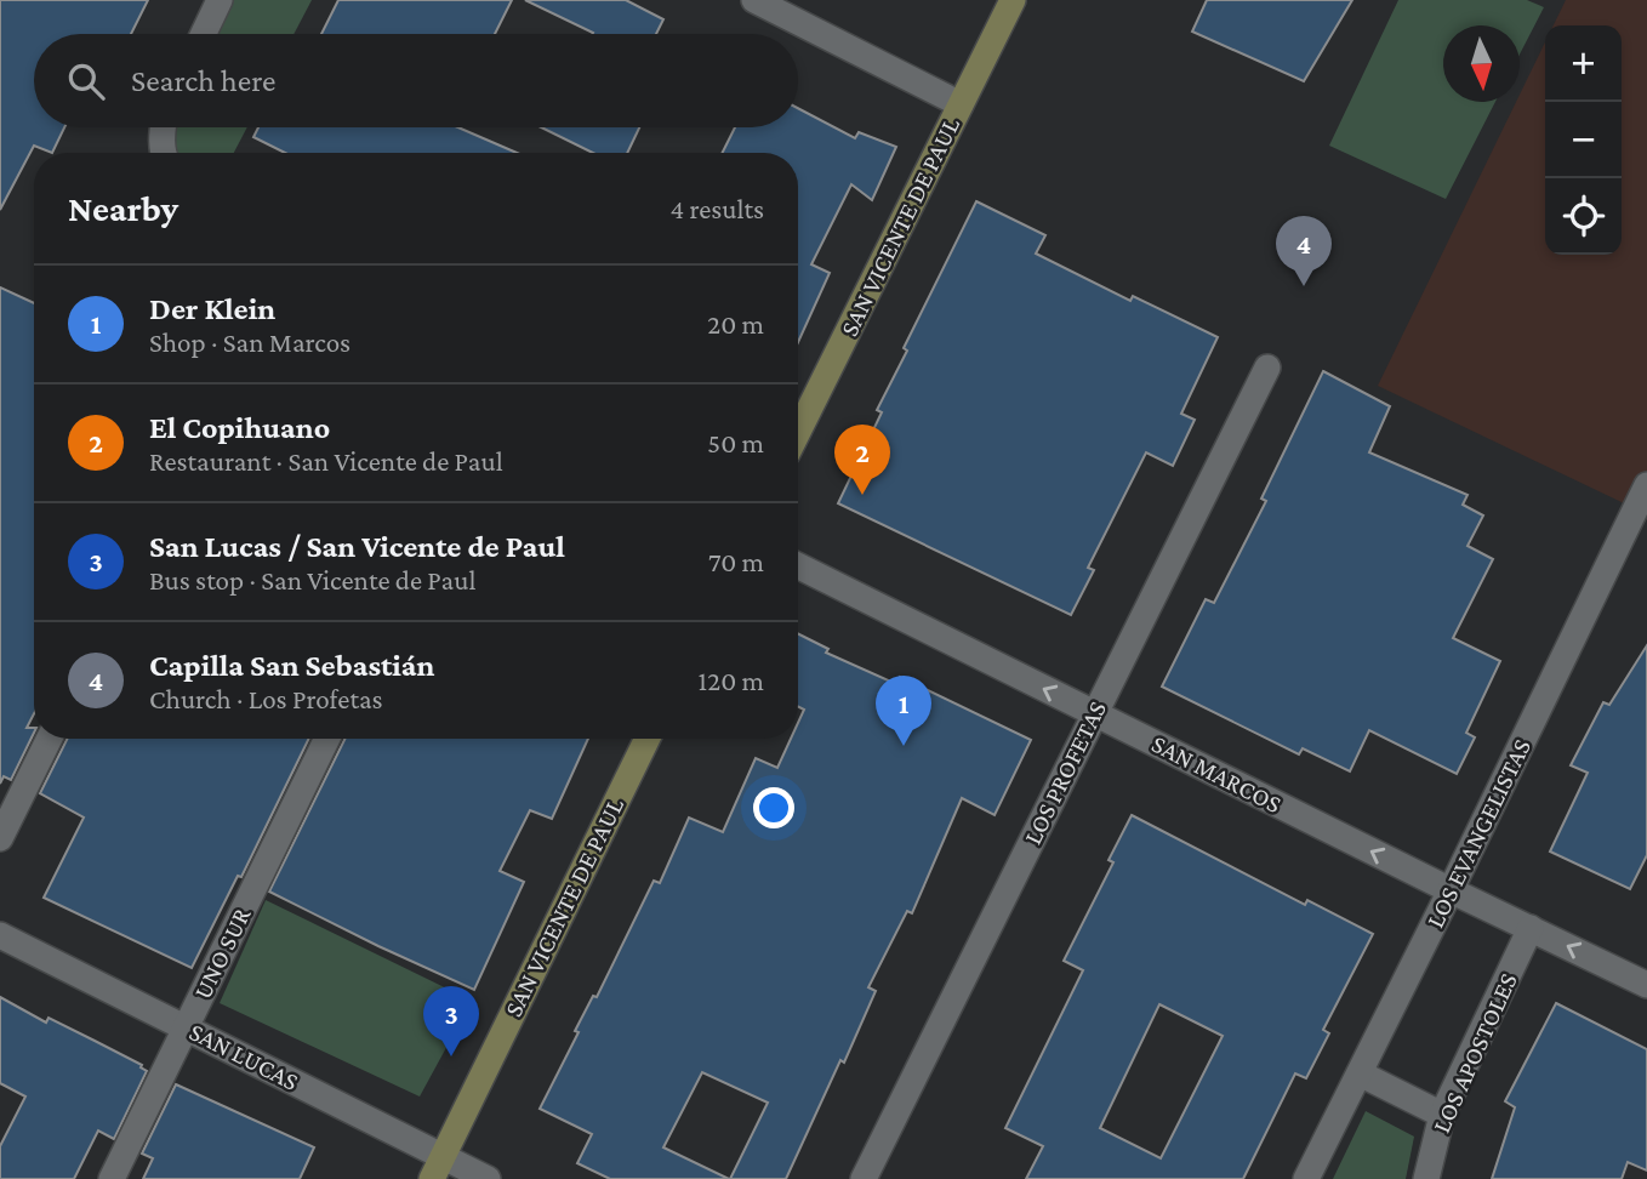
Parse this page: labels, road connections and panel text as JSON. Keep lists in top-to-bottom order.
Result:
{
  "streets": {
    "street": [
      "SAN VICENTE DE PAUL",
      "LOS PROFETAS",
      "SAN MARCOS",
      "LOS EVANGELISTAS",
      "UNO SUR",
      "LOS APOSTOLES",
      "SAN LUCAS"
    ]
  },
  "crossings": [
    ["SAN VICENTE DE PAUL", "SAN LUCAS"],
    ["LOS PROFETAS", "SAN MARCOS"],
    ["SAN MARCOS", "LOS EVANGELISTAS"],
    ["SAN MARCOS", "LOS APOSTOLES"],
    ["UNO SUR", "SAN LUCAS"]
  ],
  "one_way": ["SAN MARCOS"],
  "north": "bottom",
  "page": {
    "map_buttons": ["+", "−"],
    "search": "Search here",
    "heading": ["Nearby", "4 results"],
    "pins": [
      "4",
      "2",
      "1",
      "3"
    ],
    "list": [
      {
        "mark": "1",
        "name": "Der Klein",
        "note": "Shop · San Marcos",
        "value": "20 m"
      },
      {
        "mark": "2",
        "name": "El Copihuano",
        "note": "Restaurant · San Vicente de Paul",
        "value": "50 m"
      },
      {
        "mark": "3",
        "name": "San Lucas / San Vicente de Paul",
        "note": "Bus stop · San Vicente de Paul",
        "value": "70 m"
      },
      {
        "mark": "4",
        "name": "Capilla San Sebastián",
        "note": "Church · Los Profetas",
        "value": "120 m"
      }
    ]
  }
}
